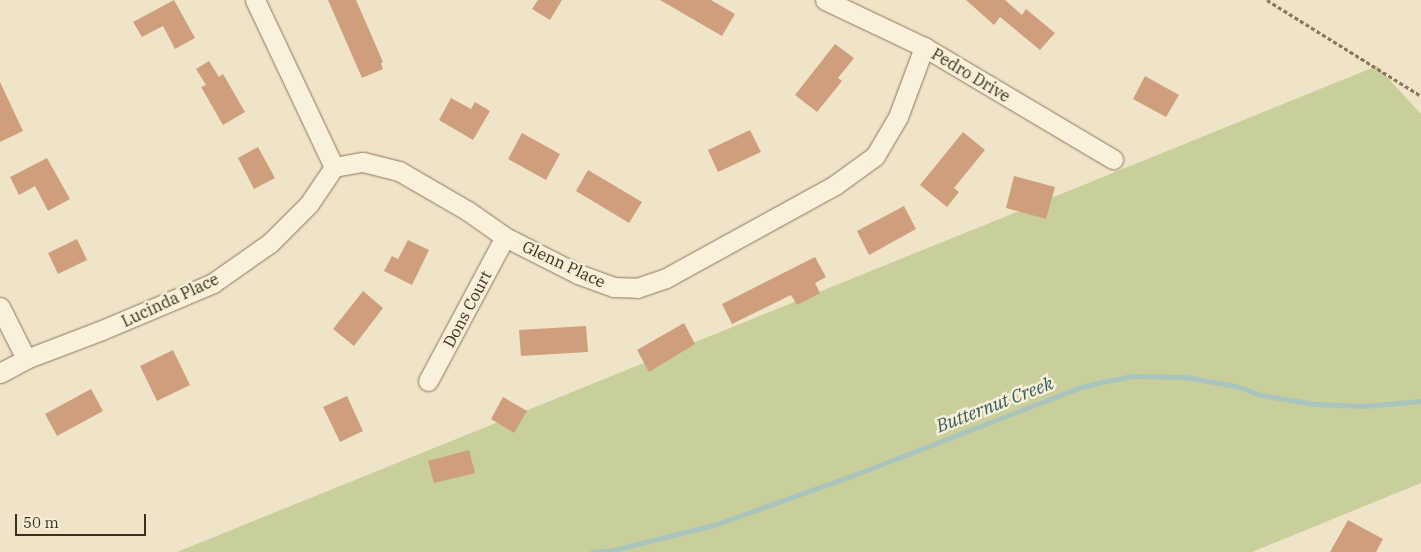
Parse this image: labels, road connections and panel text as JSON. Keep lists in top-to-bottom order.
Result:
{
  "streets": {
    "street": [
      "Pedro Drive",
      "Glenn Place",
      "Lucinda Place",
      "Dons Court"
    ]
  },
  "crossings": [
    ["Pedro Drive", "Glenn Place"],
    ["Glenn Place", "Lucinda Place"],
    ["Glenn Place", "Dons Court"]
  ],
  "water": ["Butternut Creek"],
  "scale_bar": "50 m"
}
